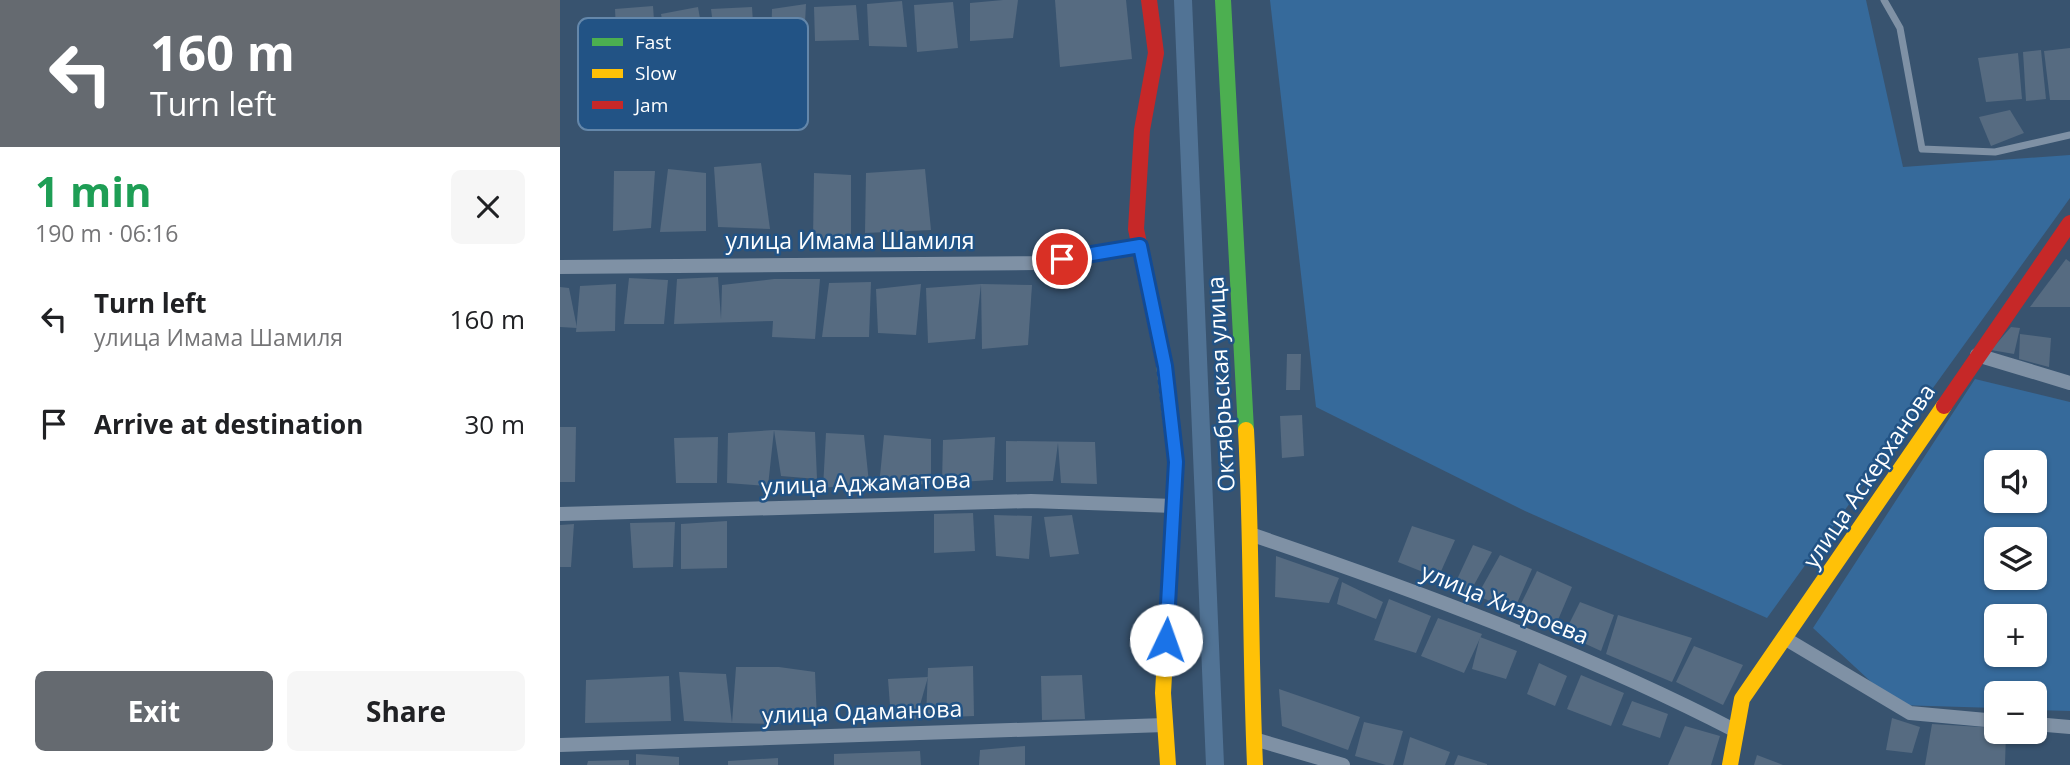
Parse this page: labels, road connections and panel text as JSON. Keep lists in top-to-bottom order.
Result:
{
  "streets": {
    "street": [
      "улица Имама Шамиля",
      "Октябрьская улица",
      "улица Аскерханова",
      "улица Аджаматова",
      "улица Хизроева",
      "улица Одаманова"
    ]
  },
  "crossings": [
    ["Октябрьская улица", "улица Хизроева"],
    ["улица Аскерханова", "улица Хизроева"]
  ],
  "legend": ["Fast", "Slow", "Jam"],
  "page": {
    "turn": ["160 m", "Turn left"],
    "heading": ["1 min", "190 m · 06:16"],
    "list": [
      {
        "name": "Turn left",
        "note": "улица Имама Шамиля",
        "value": "160 m"
      },
      {
        "name": "Arrive at destination",
        "value": "30 m"
      }
    ],
    "map_buttons": ["+", "−"],
    "buttons": ["Exit", "Share"]
  }
}
